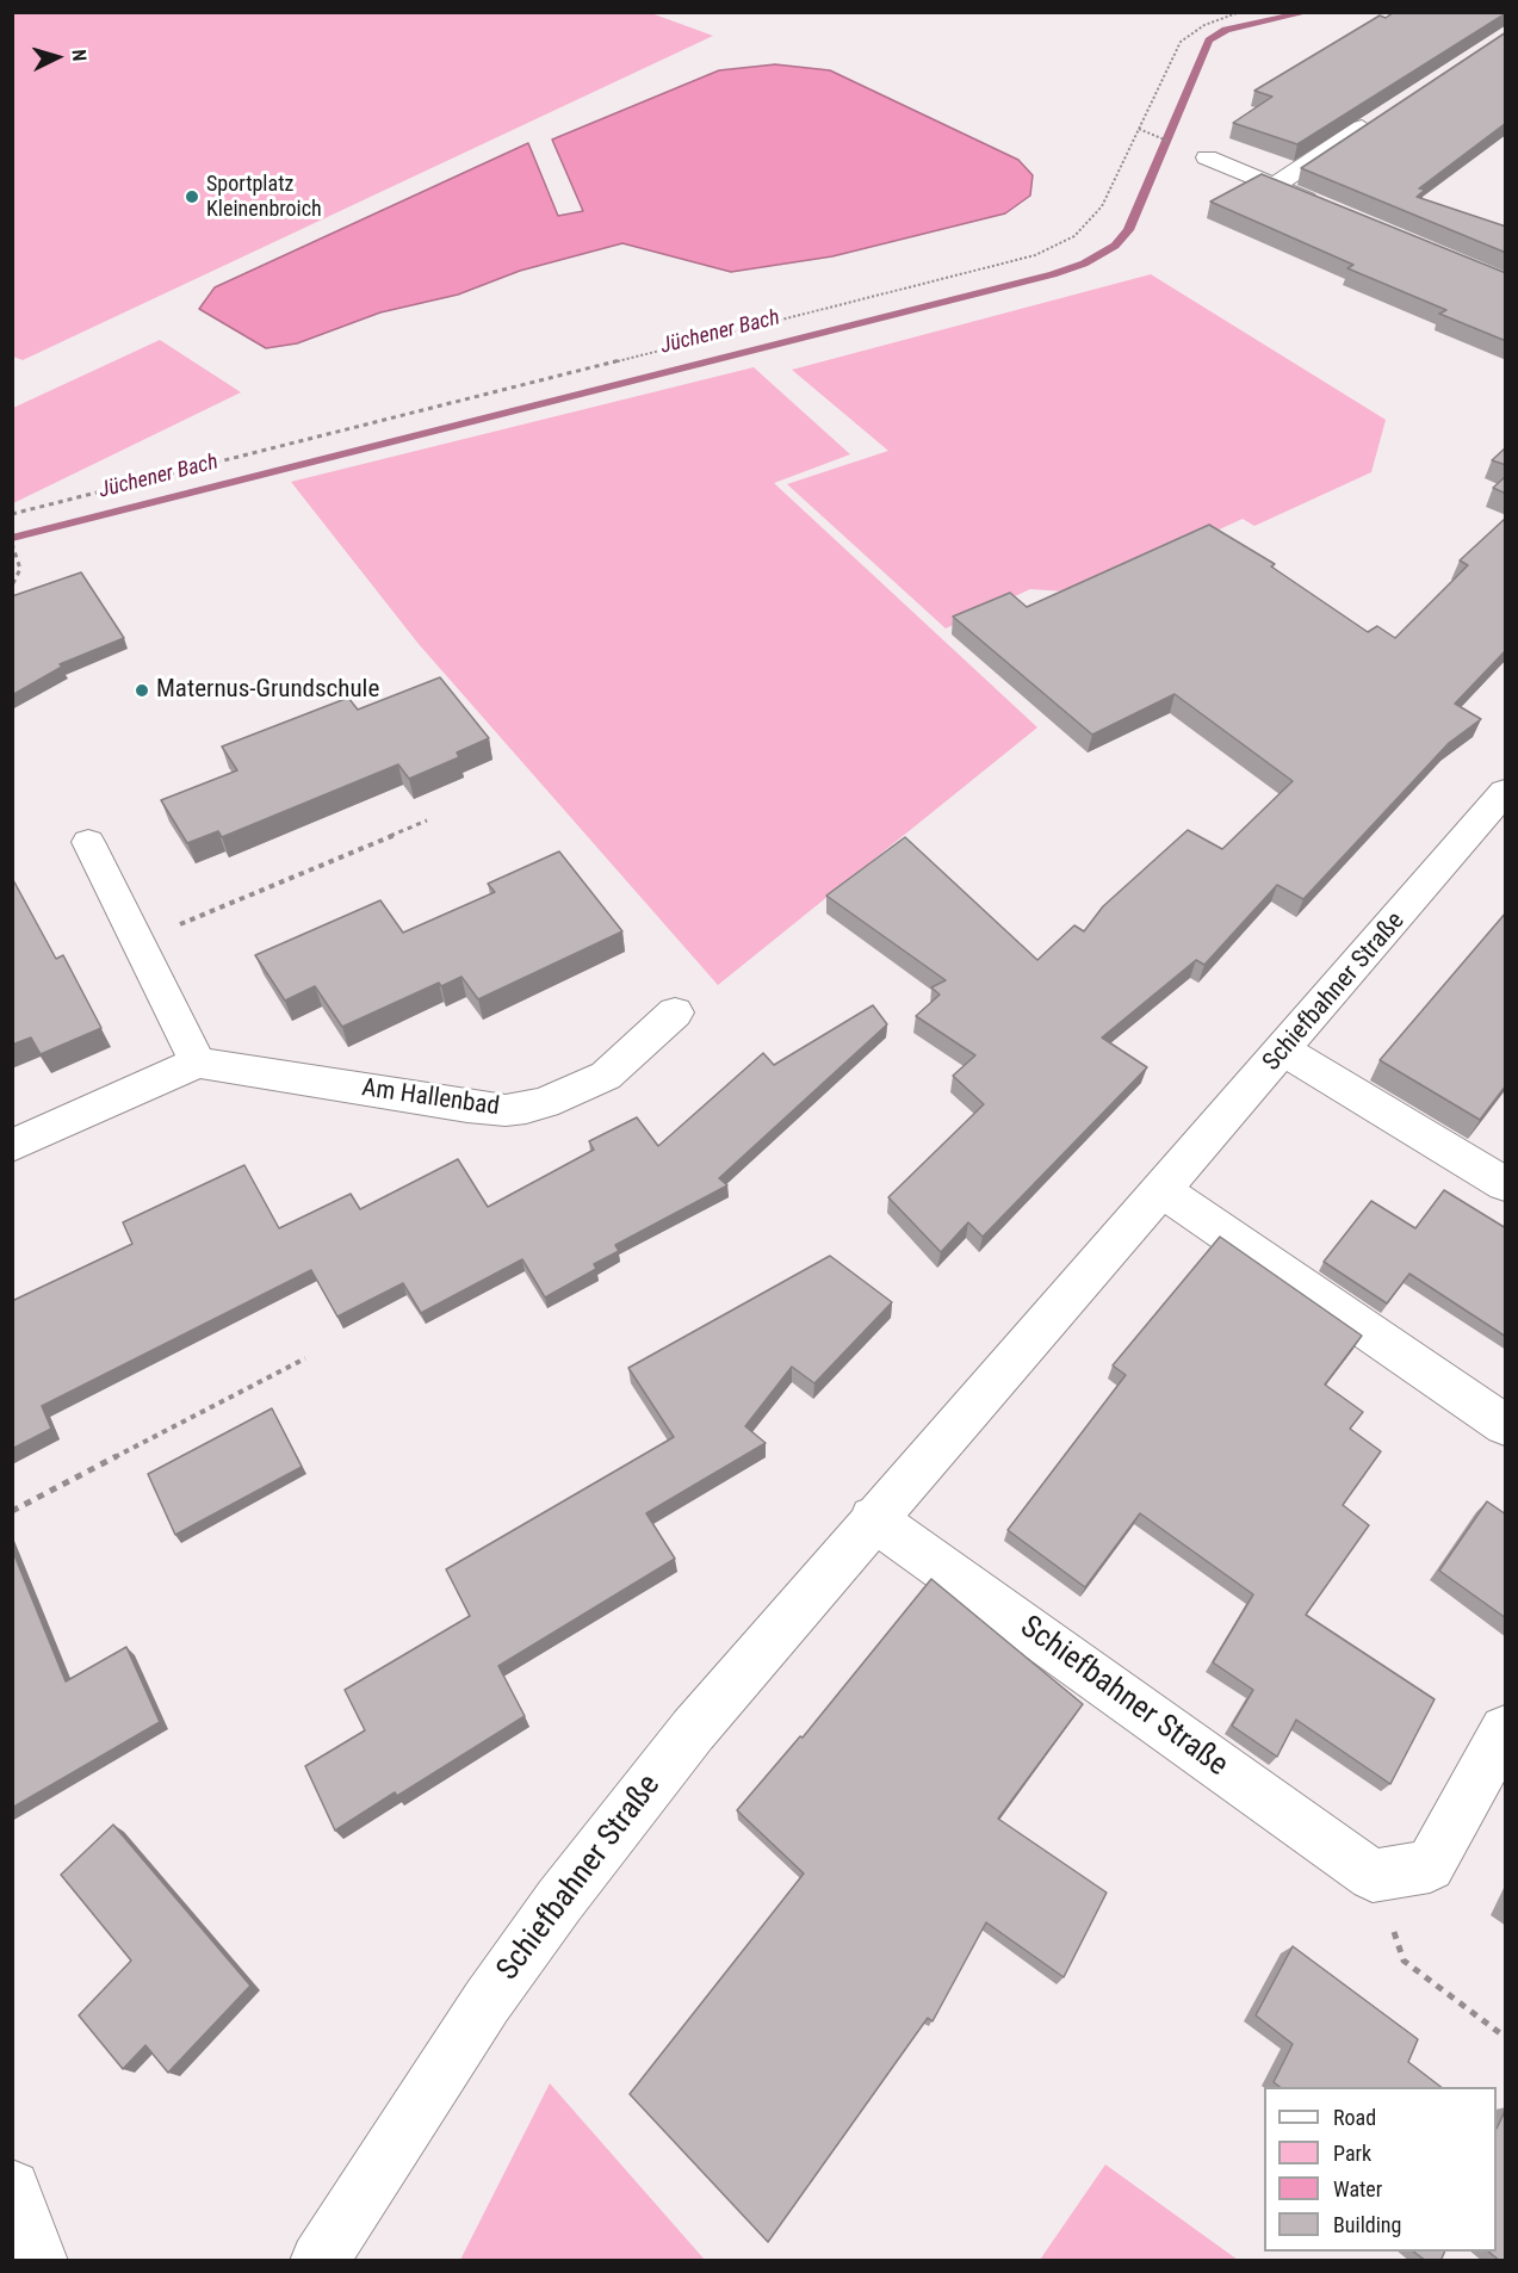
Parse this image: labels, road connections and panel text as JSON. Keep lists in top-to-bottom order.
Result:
{
  "streets": {
    "street": ["Schiefbahner Straße", "Am Hallenbad"]
  },
  "water": ["Jüchener Bach"],
  "places": ["Sportplatz Kleinenbroich", "Maternus-Grundschule"],
  "legend": [
    "Road",
    "Park",
    "Water",
    "Building"
  ],
  "north": "right"
}
